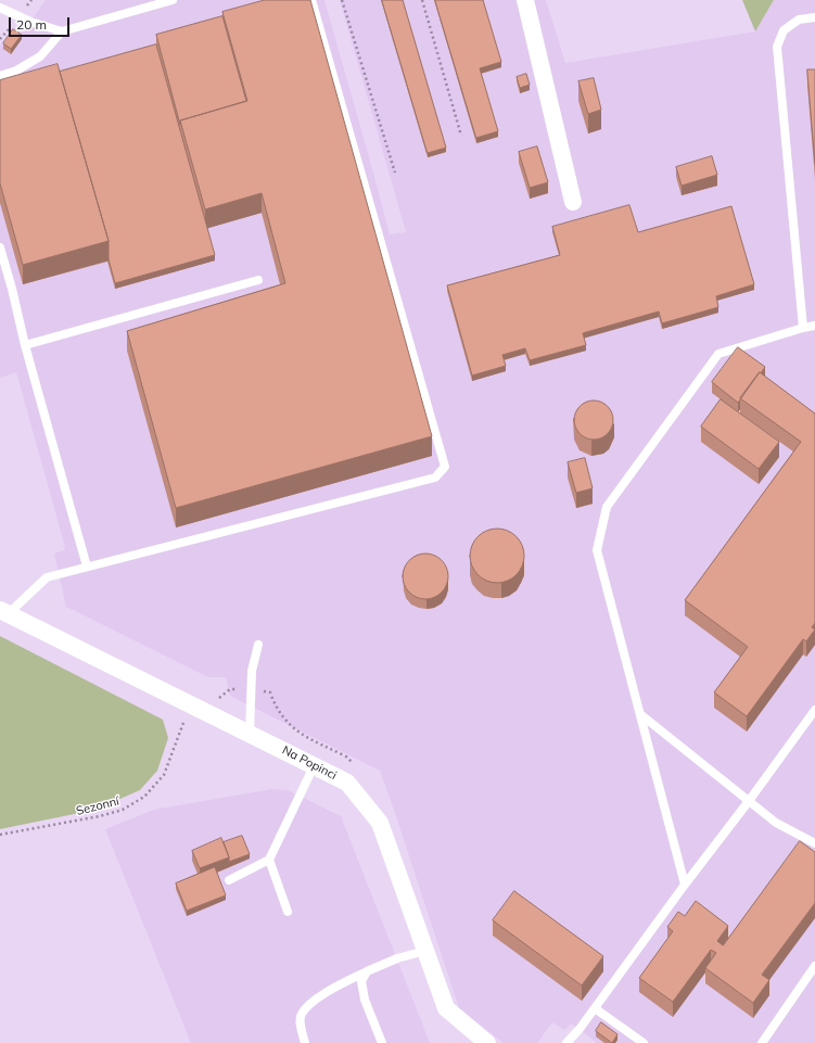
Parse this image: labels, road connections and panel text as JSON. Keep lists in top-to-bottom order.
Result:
{
  "streets": {
    "street": ["Na Popinci"],
    "path": ["Sezonní"]
  },
  "crossings": [
    ["Na Popinci", "Sezonní"]
  ],
  "scale_bar": "20 m"
}
